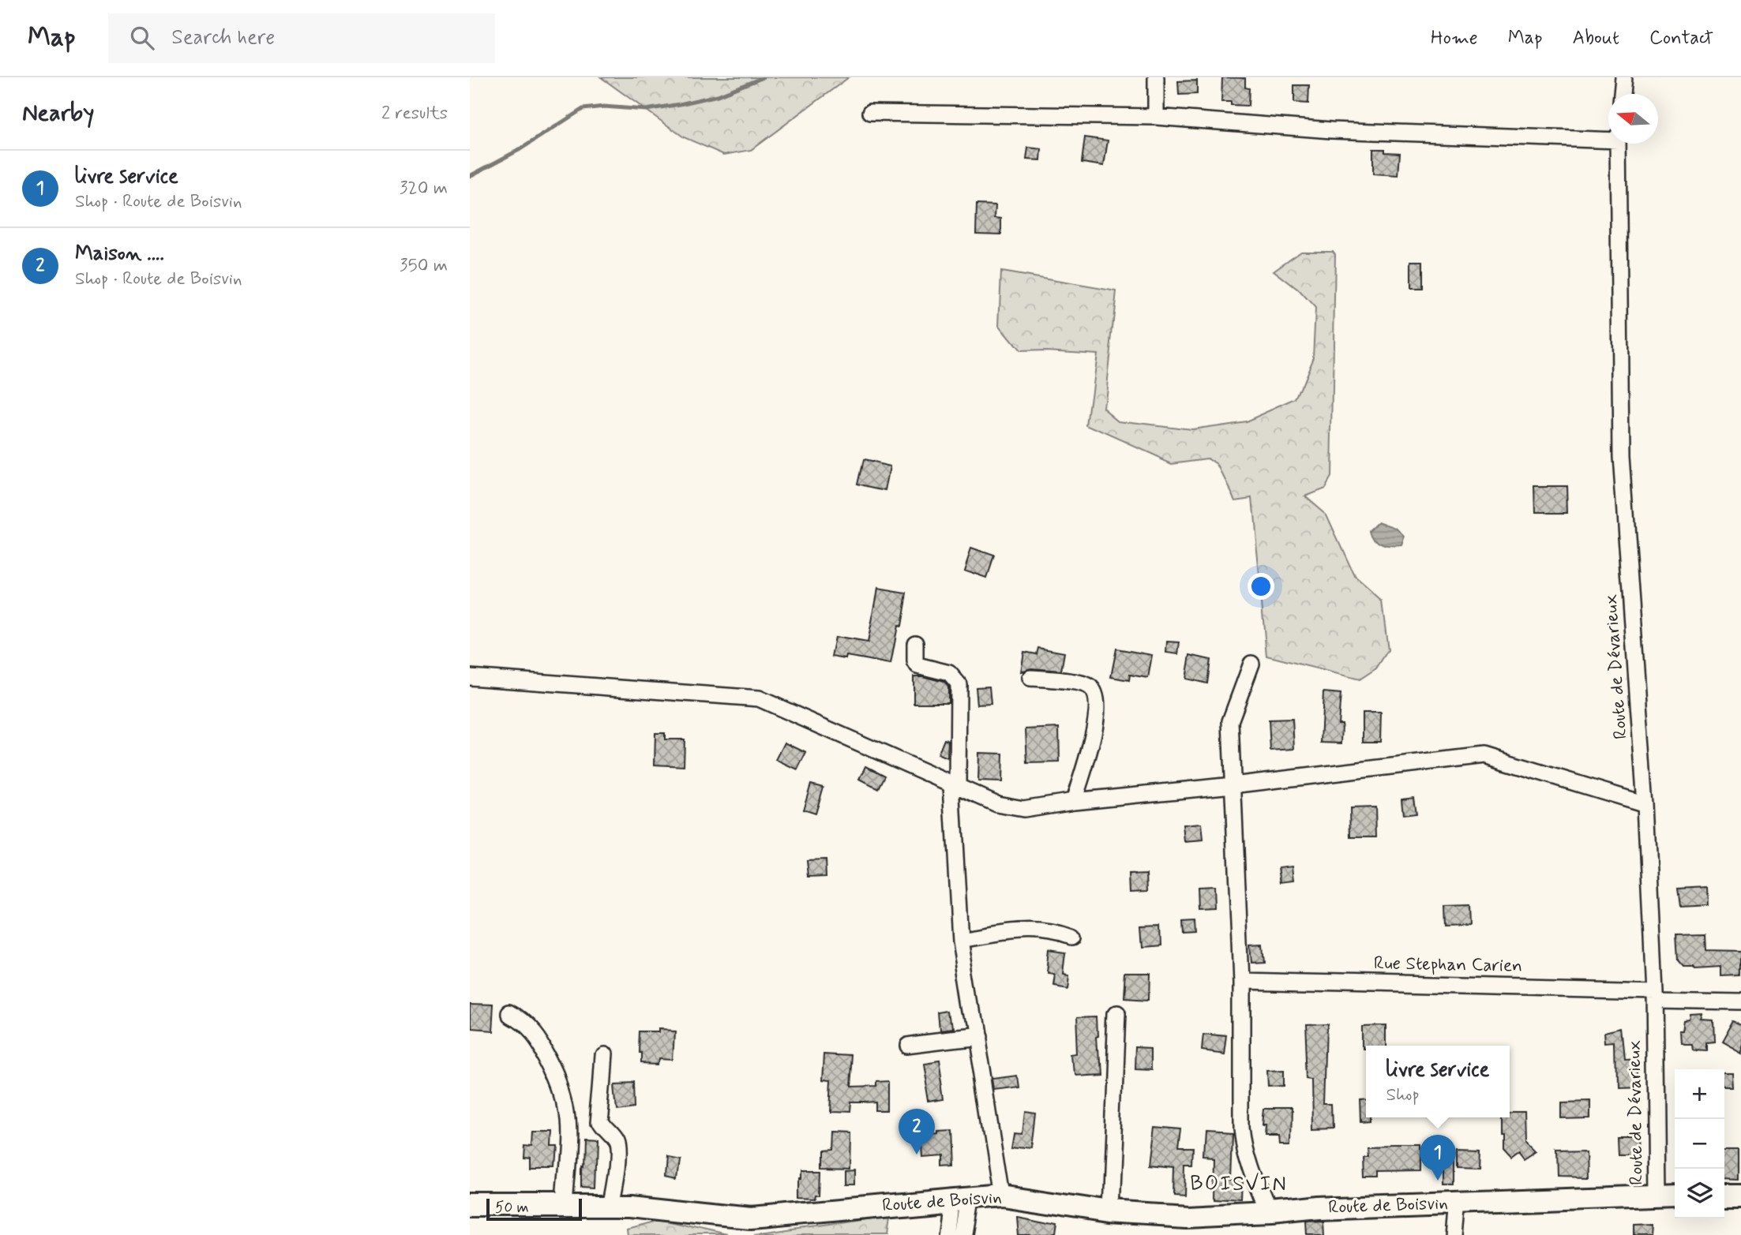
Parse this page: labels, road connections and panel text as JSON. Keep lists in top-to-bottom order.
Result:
{
  "streets": {
    "main road": ["Route de Boisvin"],
    "street": ["Route de Dévarieux", "Rue Stephan Carien"]
  },
  "crossings": [
    ["Route de Dévarieux", "Rue Stephan Carien"],
    ["Route de Dévarieux", "Route de Boisvin"]
  ],
  "districts": ["BOISVIN"],
  "scale_bar": "50 m",
  "north": "left",
  "page": {
    "header": "Map",
    "search": "Search here",
    "nav": [
      "Home",
      "Map",
      "About",
      "Contact"
    ],
    "heading": ["Nearby", "2 results"],
    "list": [
      {
        "mark": "1",
        "name": "livre service",
        "note": "Shop · Route de Boisvin",
        "value": "320 m"
      },
      {
        "mark": "2",
        "name": "Maison ....",
        "note": "Shop · Route de Boisvin",
        "value": "350 m"
      }
    ],
    "popup": ["livre service", "Shop"],
    "map_buttons": ["+", "−"],
    "pins": ["2", "1"],
    "scale": "50 m"
  }
}
